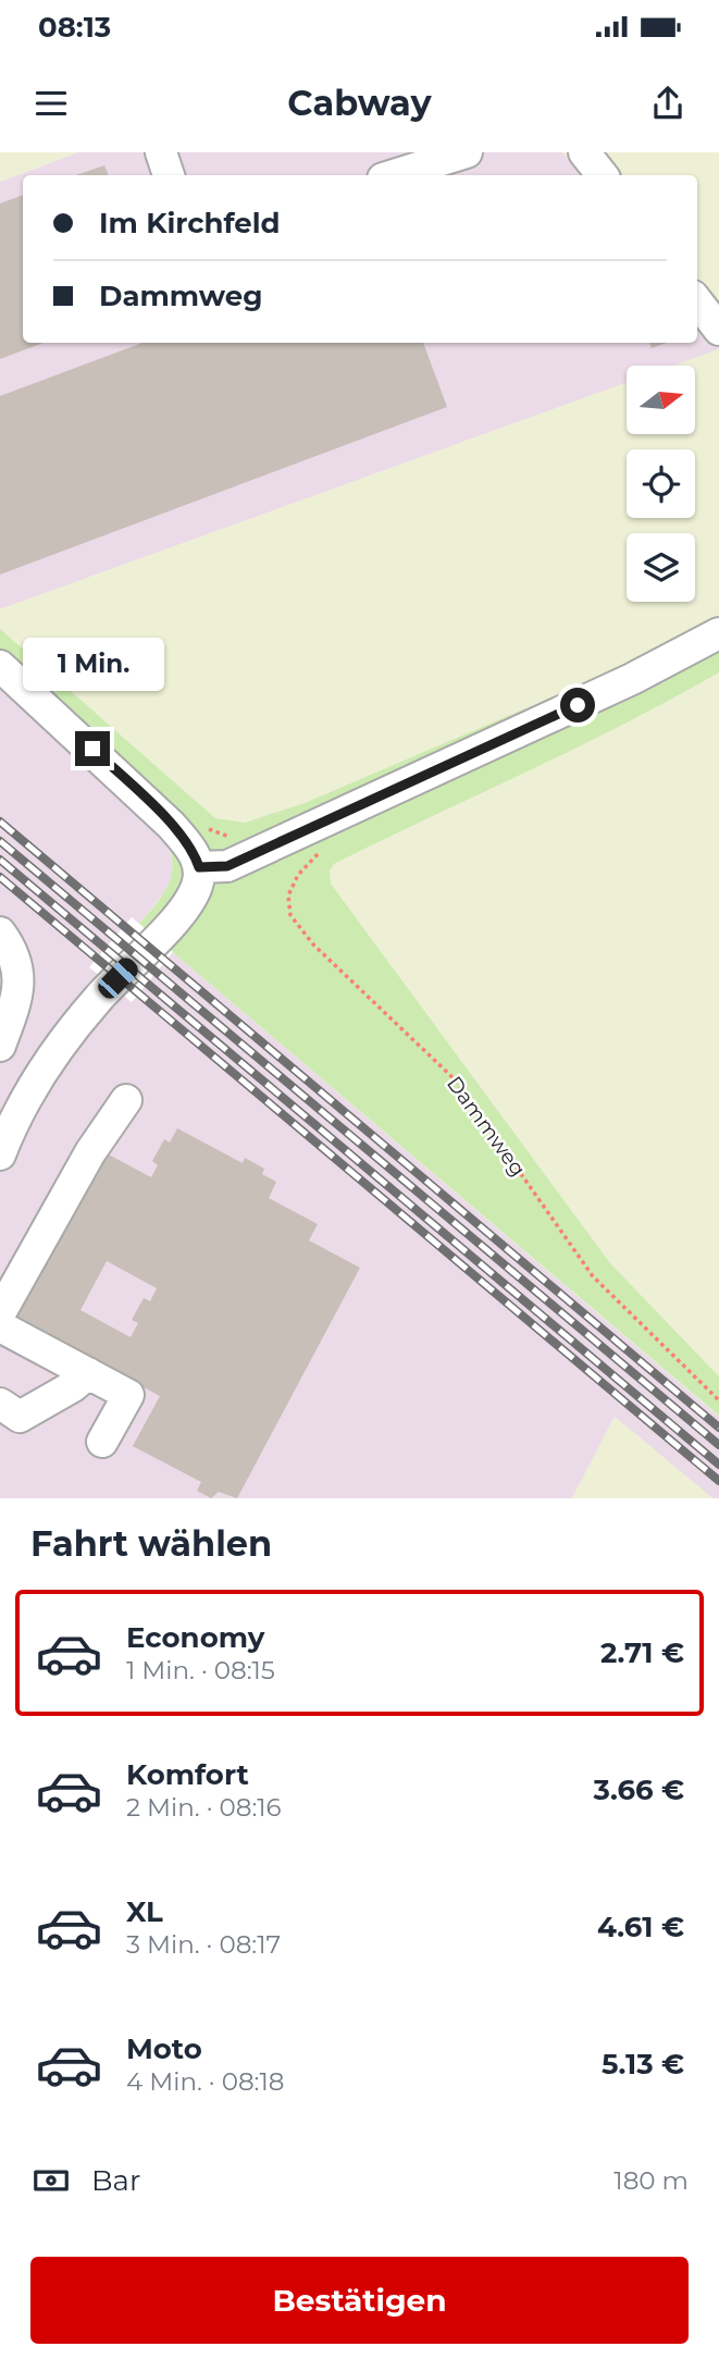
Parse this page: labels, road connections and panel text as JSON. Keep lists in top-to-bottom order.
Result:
{
  "streets": {
    "path": ["Dammweg"]
  },
  "north": "right",
  "page": {
    "status": "08:13",
    "header": "Cabway",
    "banner": ["Im Kirchfeld", "Dammweg"],
    "bubble": "1 Min.",
    "heading": "Fahrt wählen",
    "list": [
      {
        "name": "Economy",
        "note": "1 Min. · 08:15",
        "value": "2.71 €"
      },
      {
        "name": "Komfort",
        "note": "2 Min. · 08:16",
        "value": "3.66 €"
      },
      {
        "name": "XL",
        "note": "3 Min. · 08:17",
        "value": "4.61 €"
      },
      {
        "name": "Moto",
        "note": "4 Min. · 08:18",
        "value": "5.13 €"
      }
    ],
    "pay": ["Bar", "180 m"],
    "buttons": "Bestätigen"
  }
}
